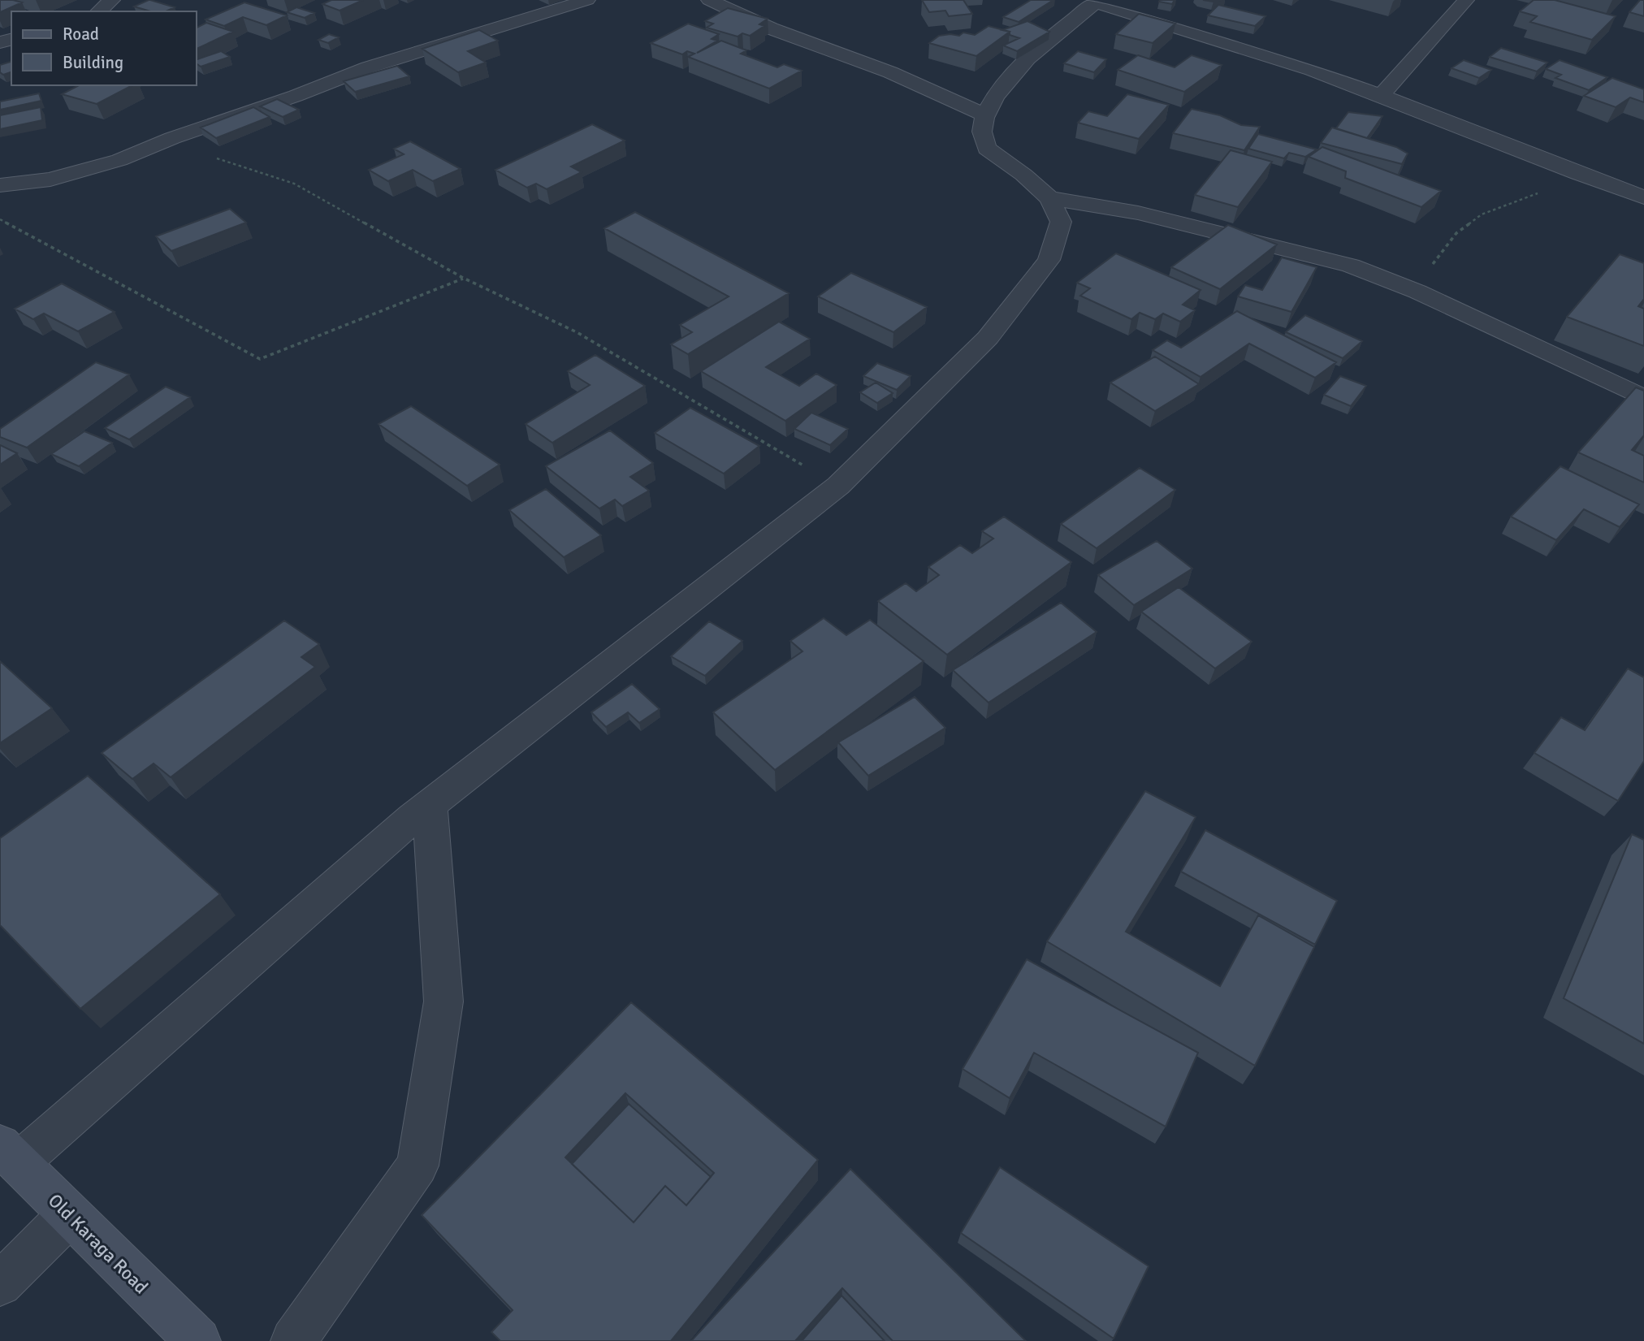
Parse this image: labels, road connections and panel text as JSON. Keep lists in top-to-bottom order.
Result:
{
  "streets": {
    "street": ["Old Karaga Road"]
  },
  "legend": ["Road", "Building"]
}
